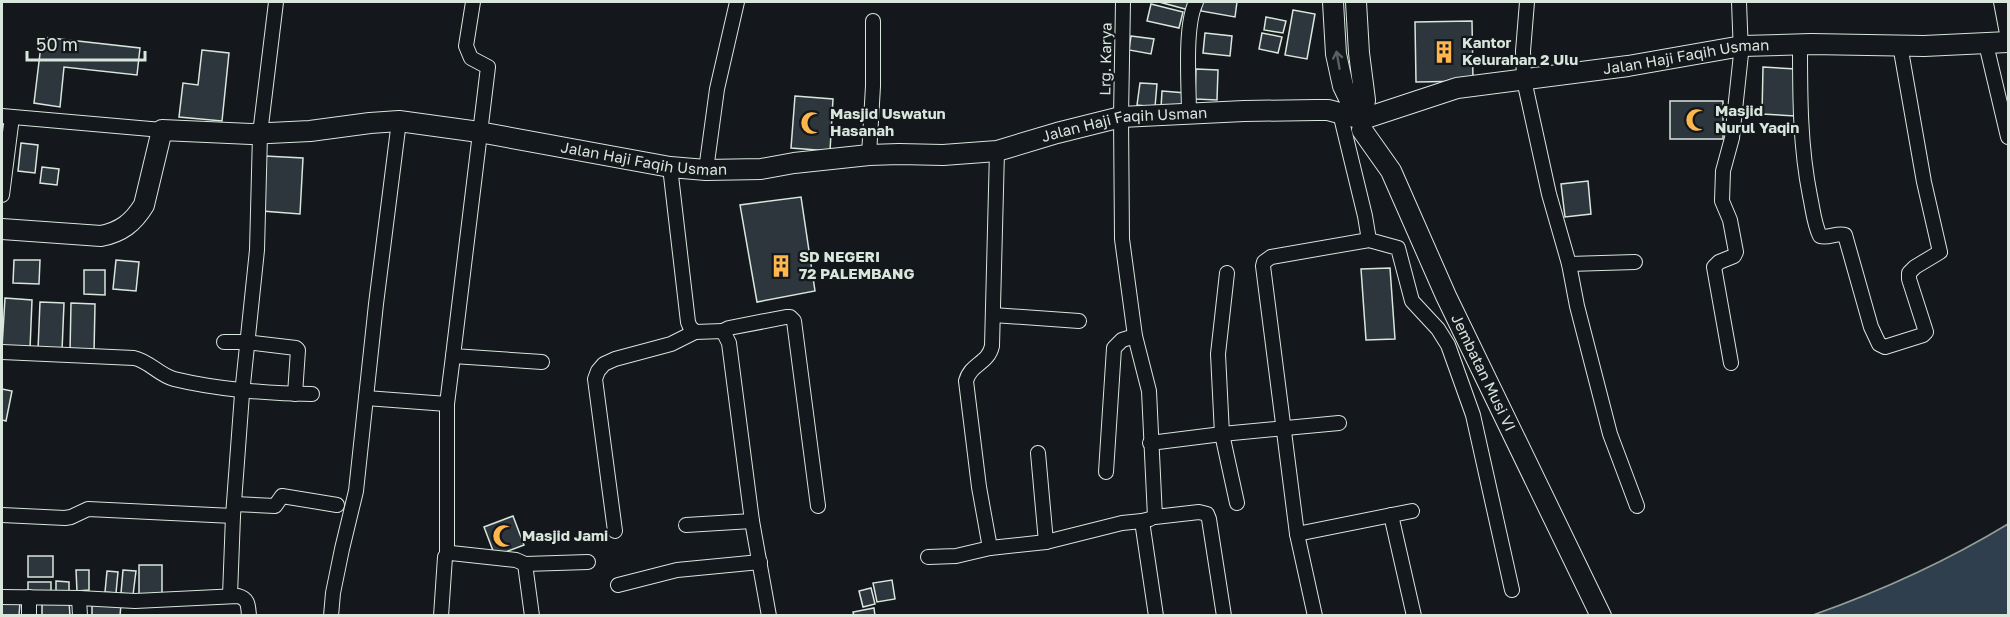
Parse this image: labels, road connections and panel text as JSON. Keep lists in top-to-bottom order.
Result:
{
  "streets": {
    "street": ["Jalan Haji Faqih Usman", "Lrg. Karya", "Jembatan Musi VI"]
  },
  "crossings": [
    ["Jalan Haji Faqih Usman", "Lrg. Karya"],
    ["Jalan Haji Faqih Usman", "Jembatan Musi VI"]
  ],
  "places": {
    "building": ["Kantor Kelurahan 2 Ulu", "SD NEGERI 72 PALEMBANG"],
    "mosque": ["Masjid Nurul Yaqin", "Masjid Uswatun Hasanah", "Masjid Jami"]
  },
  "scale_bar": "50 m"
}
